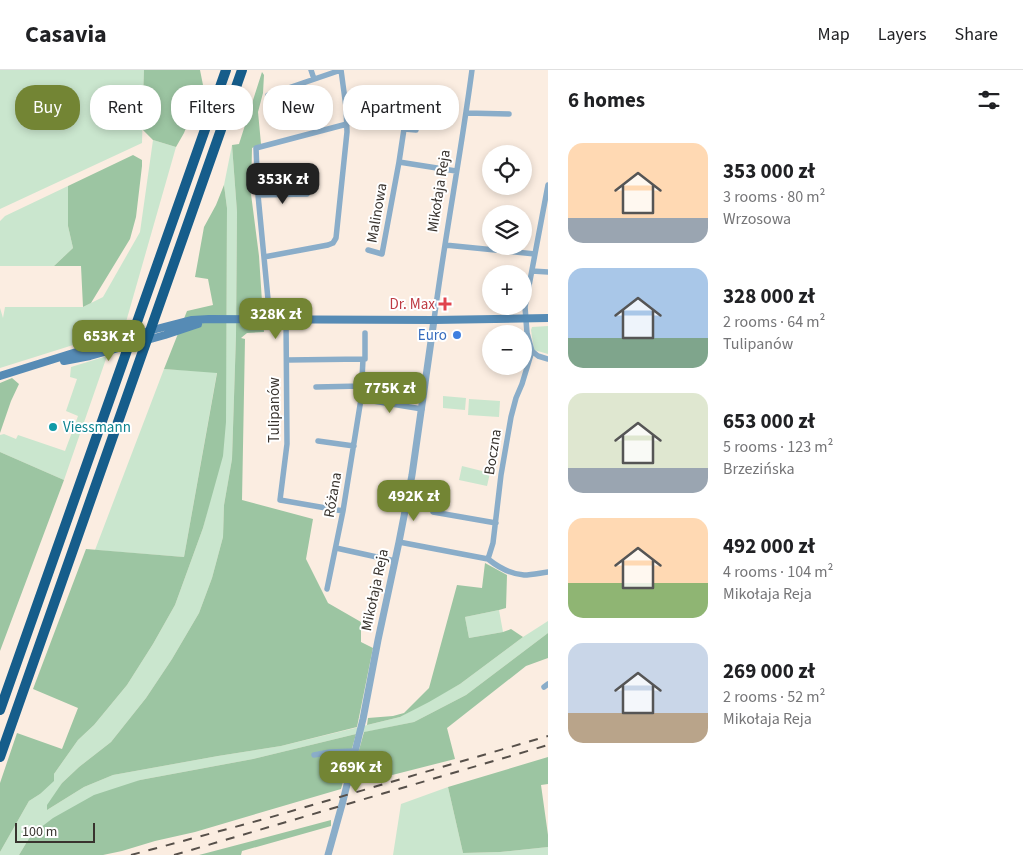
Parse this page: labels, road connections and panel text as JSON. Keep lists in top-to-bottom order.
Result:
{
  "streets": {
    "street": [
      "Mikołaja Reja",
      "Malinowa",
      "Tulipanów",
      "Boczna",
      "Różana"
    ]
  },
  "crossings": [
    ["Tulipanów", "Różana"]
  ],
  "places": {
    "health": ["Dr. Max"],
    "other": ["Euro", "Viessmann"]
  },
  "scale_bar": "100 m",
  "page": {
    "header": "Casavia",
    "nav": ["Map", "Layers", "Share"],
    "heading": "6 homes",
    "chip": [
      "Buy",
      "Rent",
      "Filters",
      "New",
      "Apartment"
    ],
    "list": [
      {
        "name": "353 000 zł",
        "note": "3 rooms · 80 m² · Wrzosowa"
      },
      {
        "name": "328 000 zł",
        "note": "2 rooms · 64 m² · Tulipanów"
      },
      {
        "name": "653 000 zł",
        "note": "5 rooms · 123 m² · Brzezińska"
      },
      {
        "name": "492 000 zł",
        "note": "4 rooms · 104 m² · Mikołaja Reja"
      },
      {
        "name": "269 000 zł",
        "note": "2 rooms · 52 m² · Mikołaja Reja"
      }
    ],
    "map_buttons": ["+", "−"],
    "price": [
      "353K zł",
      "328K zł",
      "653K zł",
      "775K zł",
      "492K zł",
      "269K zł"
    ],
    "scale": "100 m"
  }
}
